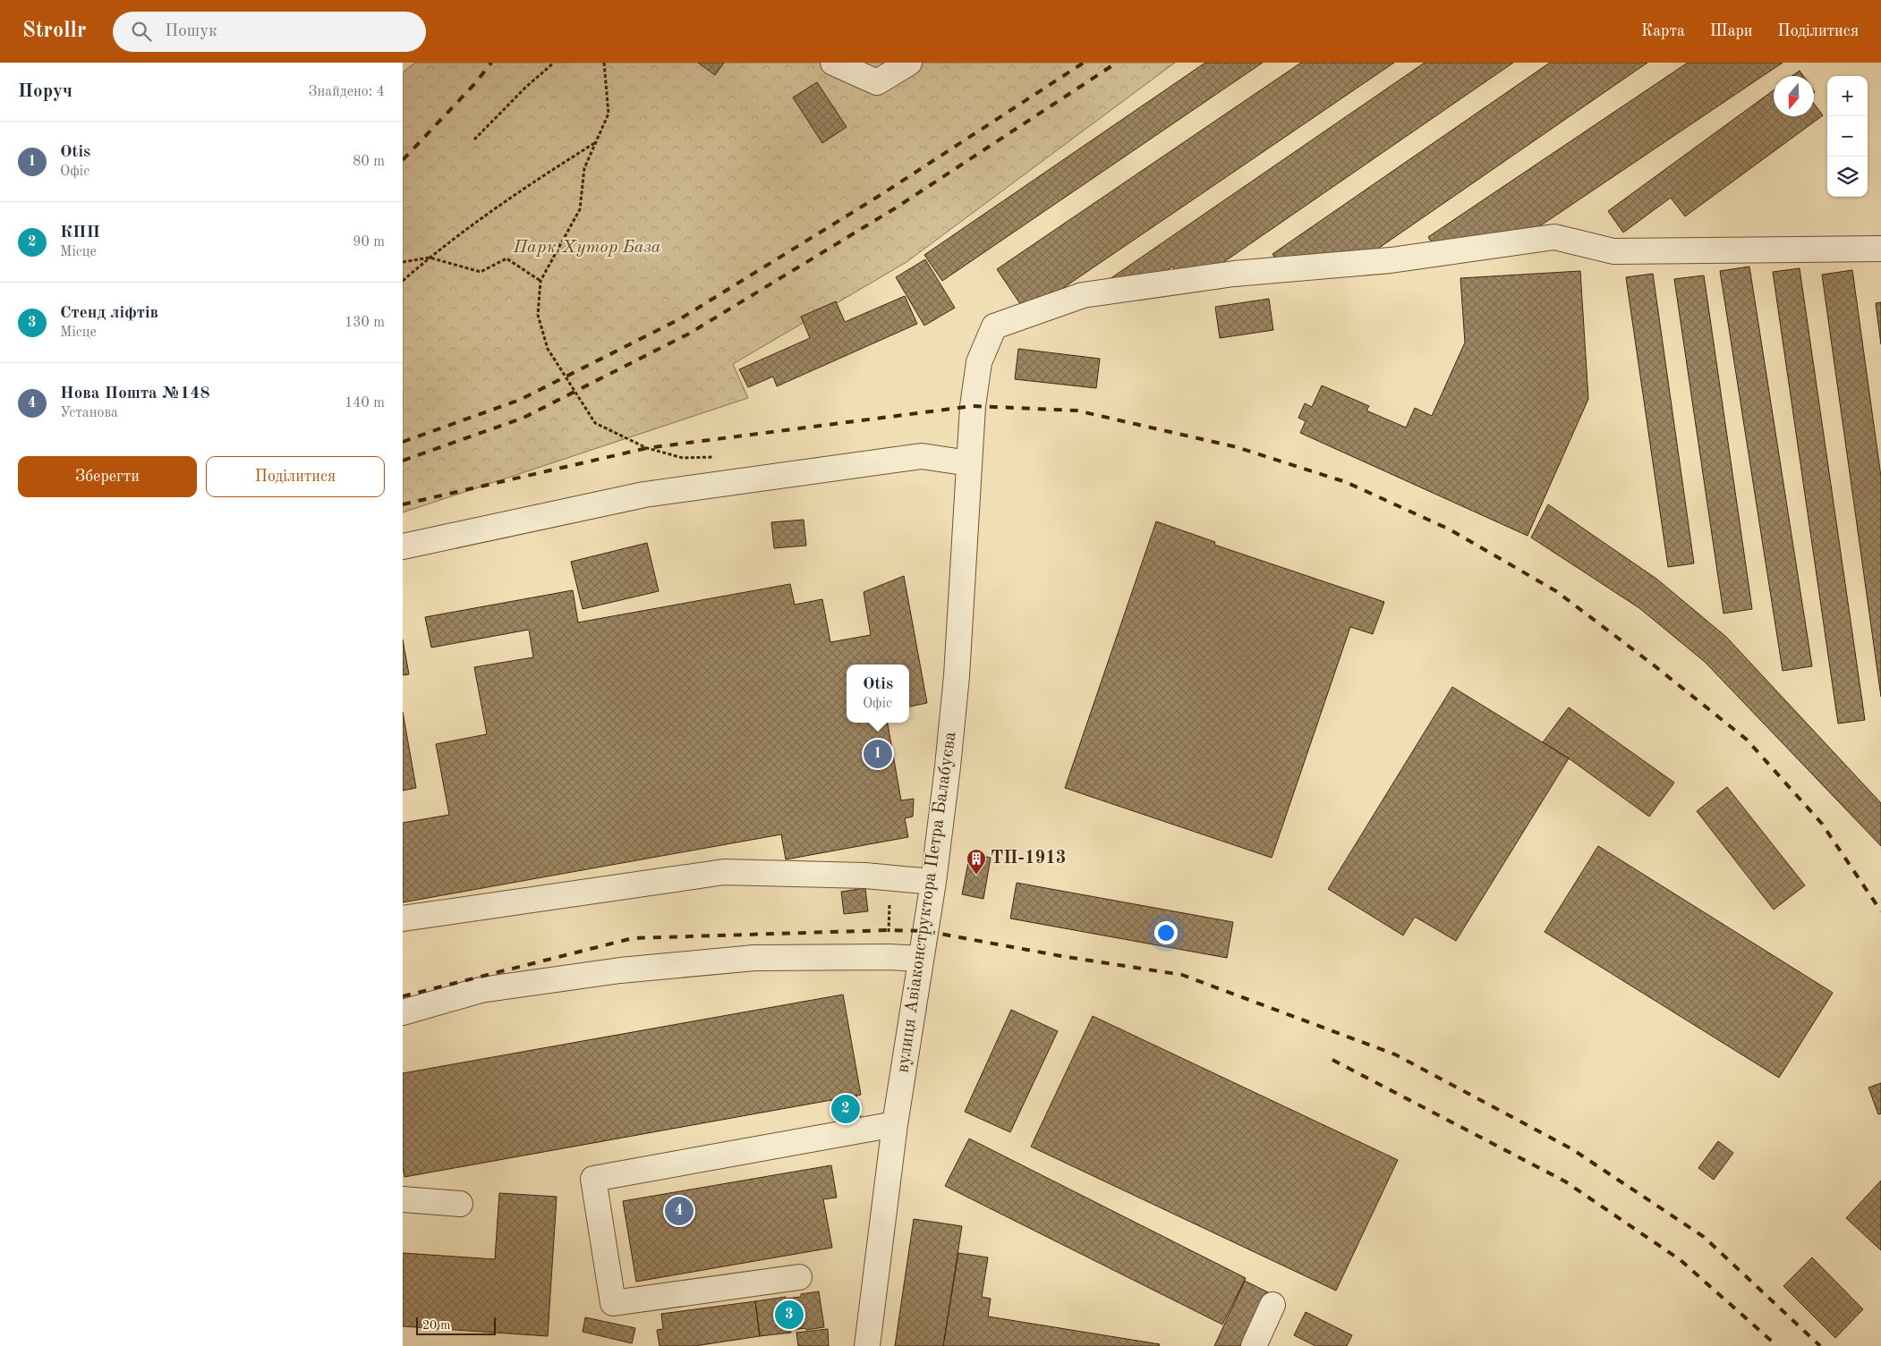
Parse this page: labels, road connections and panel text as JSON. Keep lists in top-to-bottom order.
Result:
{
  "streets": {
    "street": ["вулиця Авіаконструктора Петра Балабуєва"]
  },
  "parks": ["Парк Хутор База"],
  "places": {
    "building": ["ТП-1913"]
  },
  "scale_bar": "20 m",
  "north": "bottom",
  "page": {
    "header": "Strollr",
    "search": "Пошук",
    "nav": ["Карта", "Шари", "Поділитися"],
    "heading": ["Поруч", "Знайдено: 4"],
    "map_buttons": ["+", "−"],
    "list": [
      {
        "mark": "1",
        "name": "Otis",
        "note": "Офіс",
        "value": "80 m"
      },
      {
        "mark": "2",
        "name": "КПП",
        "note": "Місце",
        "value": "90 m"
      },
      {
        "mark": "3",
        "name": "Стенд ліфтів",
        "note": "Місце",
        "value": "130 m"
      },
      {
        "mark": "4",
        "name": "Нова Пошта №148",
        "note": "Установа",
        "value": "140 m"
      }
    ],
    "buttons": ["Зберегти", "Поділитися"],
    "popup": ["Otis", "Офіс"],
    "pins": [
      "1",
      "2",
      "4",
      "3"
    ],
    "scale": "20 m"
  }
}
